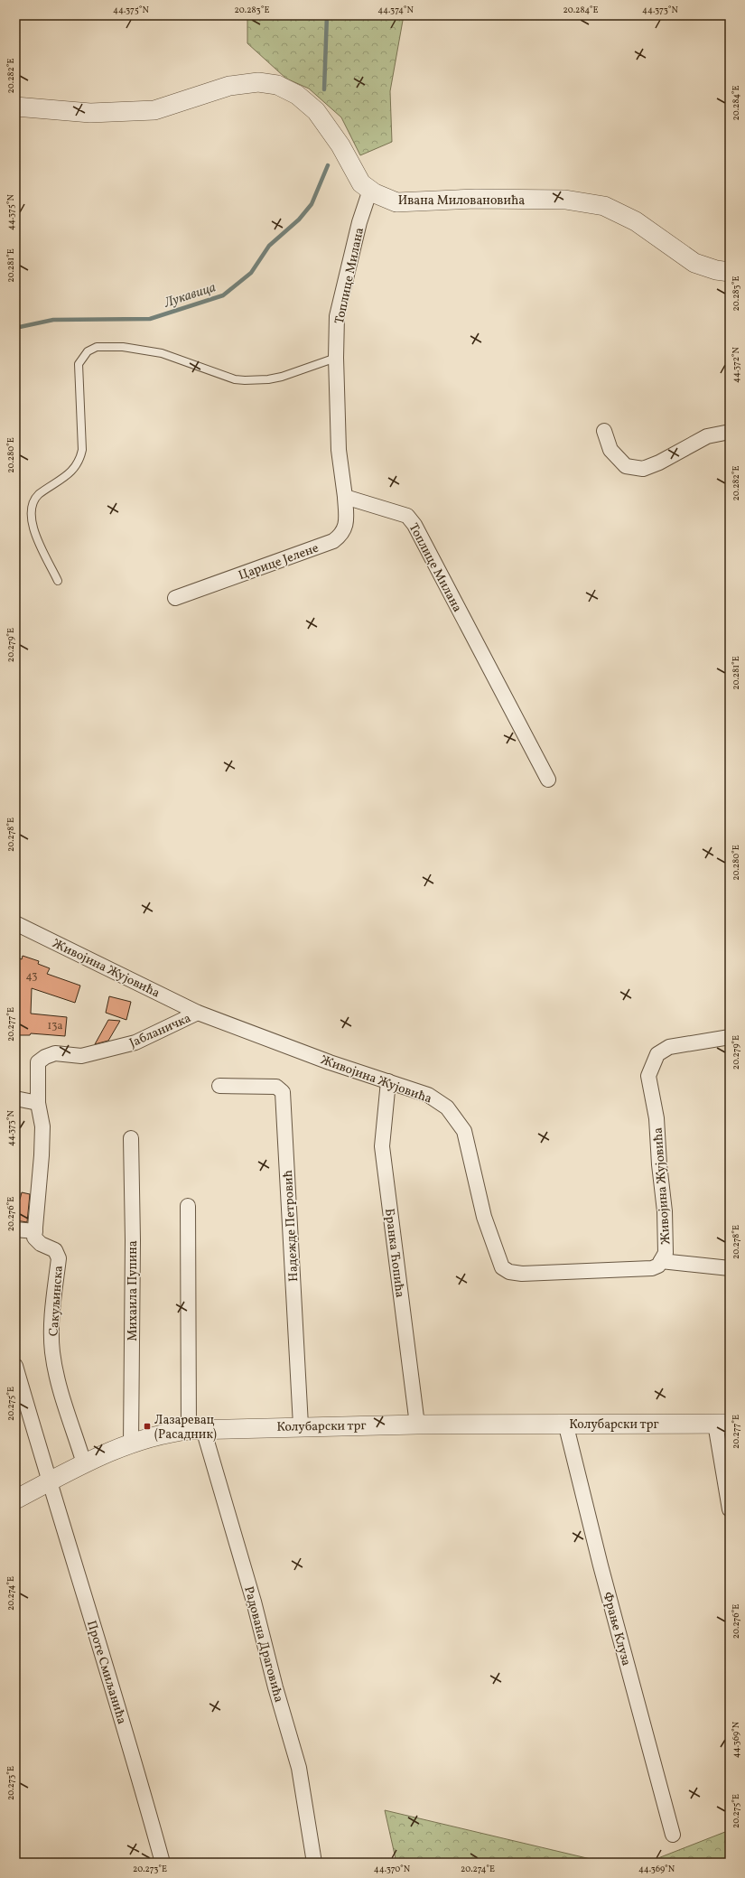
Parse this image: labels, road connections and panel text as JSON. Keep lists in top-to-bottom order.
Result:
{
  "streets": {
    "street": [
      "Ивана Миловановића",
      "Топлице Милана",
      "Царице Јелене",
      "Живојина Жујовића",
      "Јабланичка",
      "Надежде Петровић",
      "Бранка Ћопића",
      "Михаила Пупина",
      "Сакуљинска",
      "Колубарски трг",
      "Фрање Клуза",
      "Радована Драговића",
      "Проте Смиљанића"
    ]
  },
  "crossings": [
    ["Ивана Миловановића", "Топлице Милана"],
    ["Топлице Милана", "Царице Јелене"],
    ["Живојина Жујовића", "Јабланичка"],
    ["Живојина Жујовића", "Бранка Ћопића"],
    ["Надежде Петровић", "Колубарски трг"],
    ["Бранка Ћопића", "Колубарски трг"],
    ["Михаила Пупина", "Колубарски трг"],
    ["Сакуљинска", "Колубарски трг"],
    ["Колубарски трг", "Фрање Клуза"],
    ["Колубарски трг", "Радована Драговића"],
    ["Колубарски трг", "Проте Смиљанића"]
  ],
  "water": ["Лукавица"],
  "places": {
    "transit": ["Лазаревац (Расадник)"]
  },
  "house_numbers": ["43", "13a"],
  "coordinates": [
    "44.375°N",
    "20.283°E",
    "44.374°N",
    "20.284°E",
    "44.373°N",
    "20.282°E",
    "20.281°E",
    "44.372°N",
    "20.280°E",
    "20.279°E",
    "20.278°E",
    "20.277°E",
    "20.276°E",
    "20.275°E",
    "20.274°E",
    "44.369°N",
    "20.273°E",
    "44.370°N"
  ]
}
